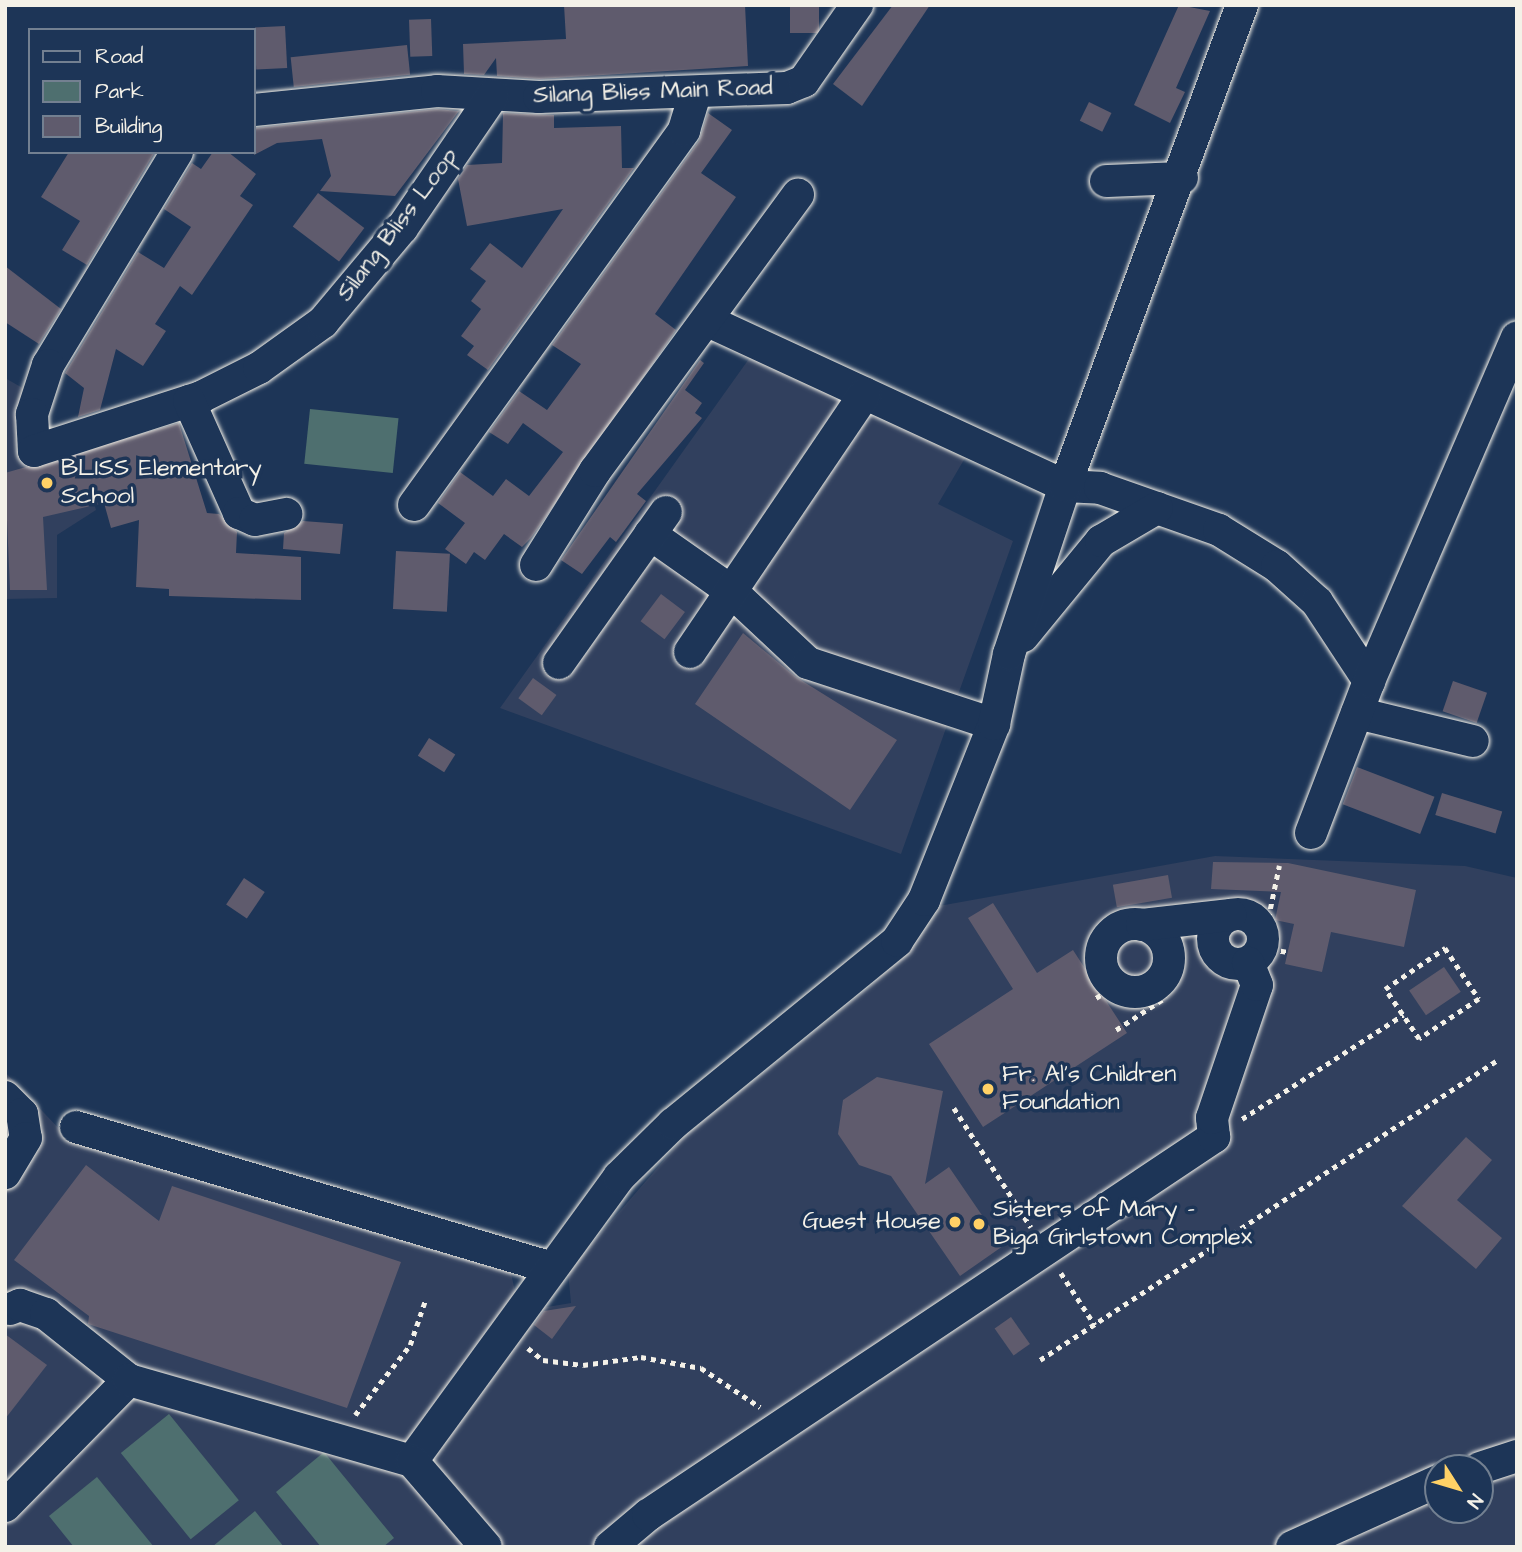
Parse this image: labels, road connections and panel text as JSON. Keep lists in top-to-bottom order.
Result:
{
  "streets": {
    "street": ["Silang Bliss Main Road", "Silang Bliss Loop"]
  },
  "crossings": [
    ["Silang Bliss Main Road", "Silang Bliss Loop"]
  ],
  "places": [
    "BLISS Elementary School",
    "Fr. Al's Children Foundation",
    "Guest House",
    "Sisters of Mary - Biga Girlstown Complex"
  ],
  "legend": ["Road", "Park", "Building"],
  "north": "bottom right"
}
